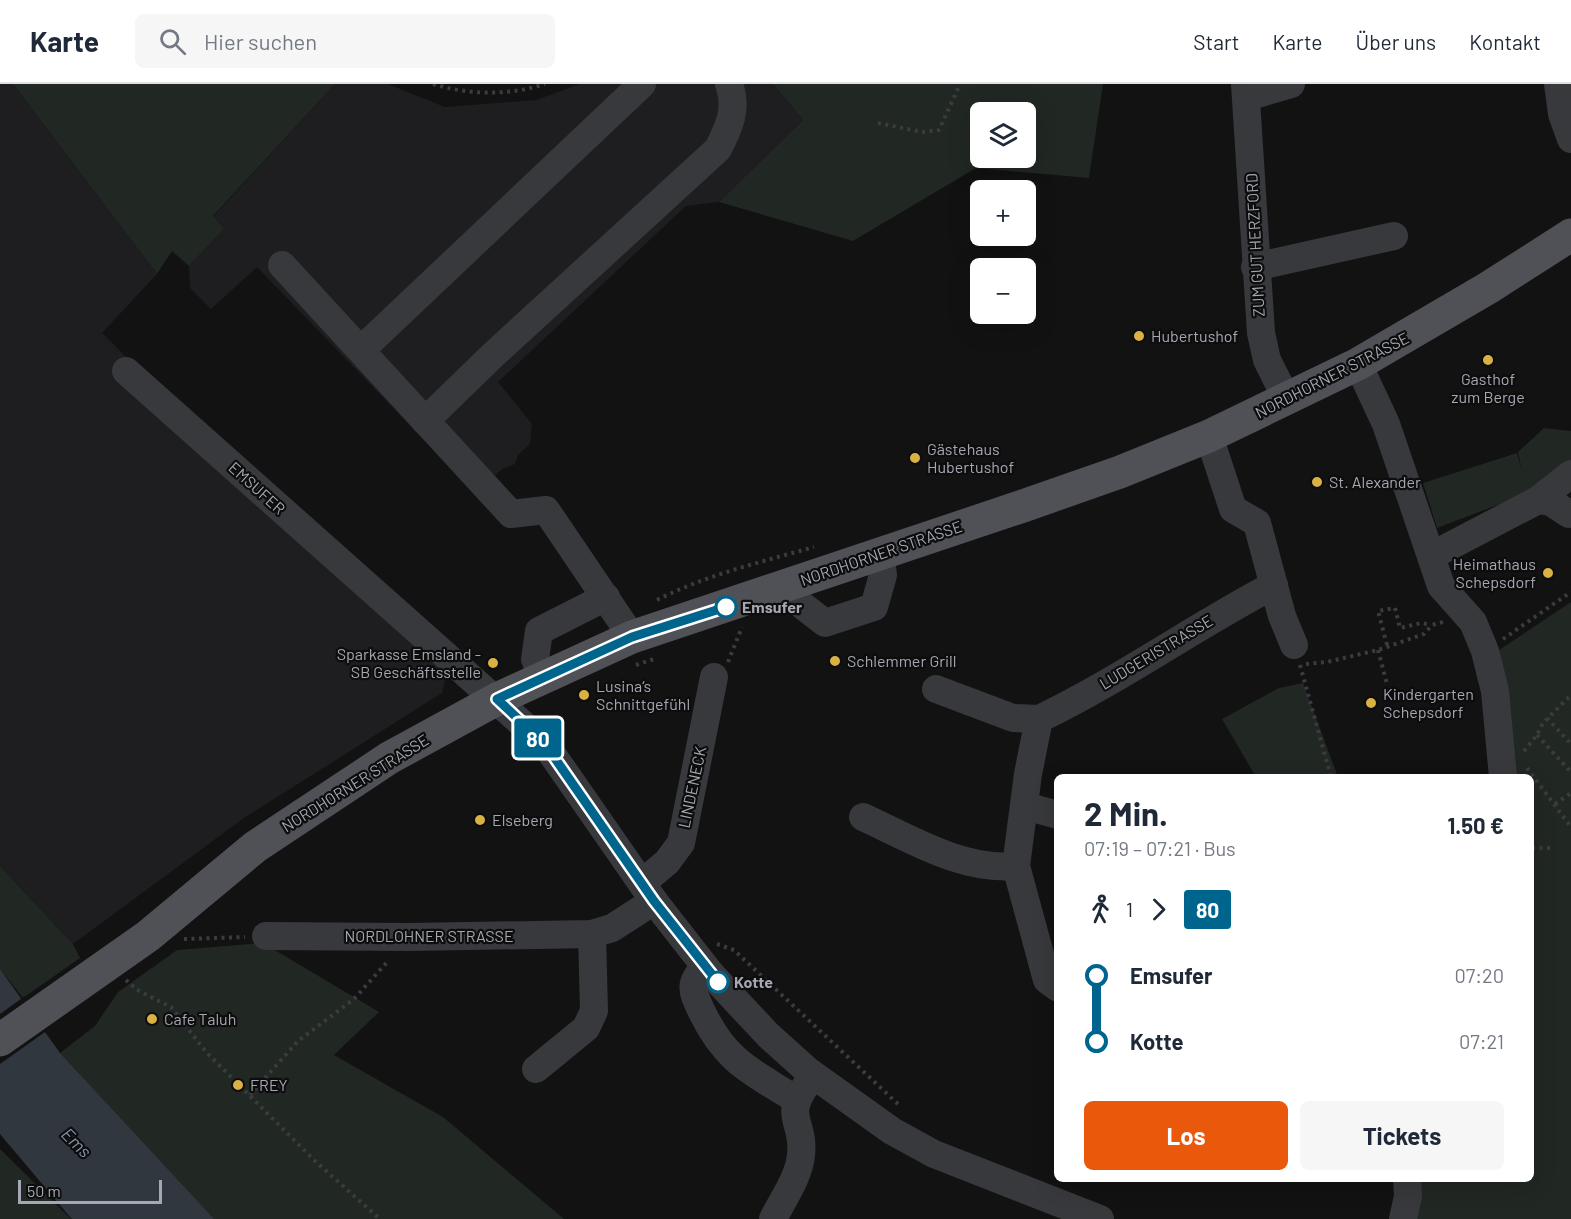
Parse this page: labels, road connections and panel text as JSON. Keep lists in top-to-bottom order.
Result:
{
  "streets": {
    "main road": ["NORDHORNER STRASSE"],
    "street": [
      "ZUM GUT HERZFORD",
      "EMSUFER",
      "LUDGERISTRASSE",
      "LINDENECK",
      "NORDLOHNER STRASSE"
    ]
  },
  "crossings": [
    ["ZUM GUT HERZFORD", "NORDHORNER STRASSE"],
    ["NORDHORNER STRASSE", "EMSUFER"],
    ["LINDENECK", "NORDLOHNER STRASSE"]
  ],
  "water": ["Ems"],
  "places": [
    "Hubertushof",
    "Gasthof zum Berge",
    "Gästehaus Hubertushof",
    "St. Alexander",
    "Heimathaus Schepsdorf",
    "Emsufer",
    "Schlemmer Grill",
    "Sparkasse Emsland - SB Geschäftsstelle",
    "Lusina‘s Schnittgefühl",
    "Kindergarten Schepsdorf",
    "Elseberg",
    "Kotte",
    "Cafe Taluh",
    "FREY"
  ],
  "lines": ["bus line 80"],
  "scale_bar": "50 m",
  "page": {
    "header": "Karte",
    "search": "Hier suchen",
    "nav": [
      "Start",
      "Karte",
      "Über uns",
      "Kontakt"
    ],
    "on_map": "80",
    "map_buttons": ["+", "−"],
    "heading": ["2 Min.", "07:19 – 07:21 · Bus", "1.50 €"],
    "legs": ["1", "80"],
    "list": [
      {
        "name": "Emsufer",
        "value": "07:20"
      },
      {
        "name": "Kotte",
        "value": "07:21"
      }
    ],
    "buttons": ["Los", "Tickets"],
    "scale": "50 m"
  }
}
